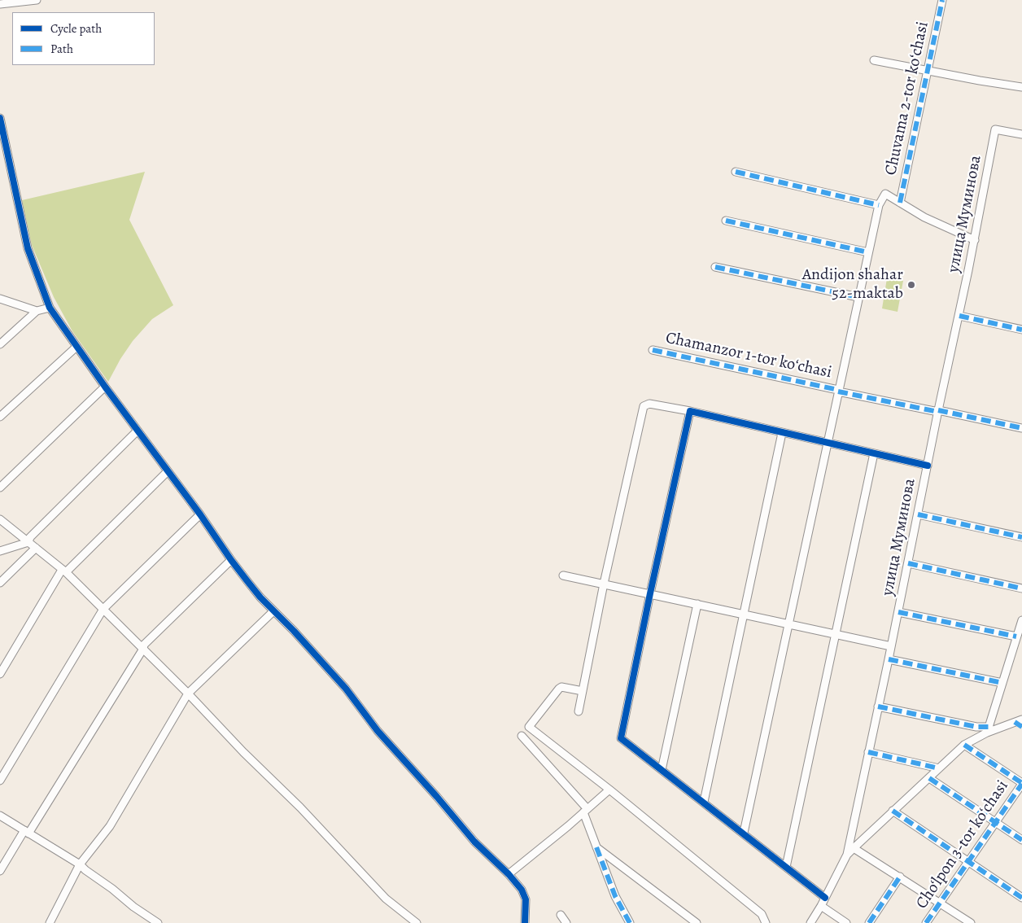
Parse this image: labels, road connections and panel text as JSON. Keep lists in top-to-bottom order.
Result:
{
  "streets": {
    "street": [
      "Chuvama 2-tor koʻchasi",
      "улица Муминова",
      "Chamanzor 1-tor koʻchasi",
      "Cho‘lpon 3-tor koʻchasi"
    ]
  },
  "crossings": [
    ["улица Муминова", "Chamanzor 1-tor koʻchasi"]
  ],
  "places": ["Andijon shahar 52-maktab"],
  "legend": ["Cycle path", "Path"]
}
